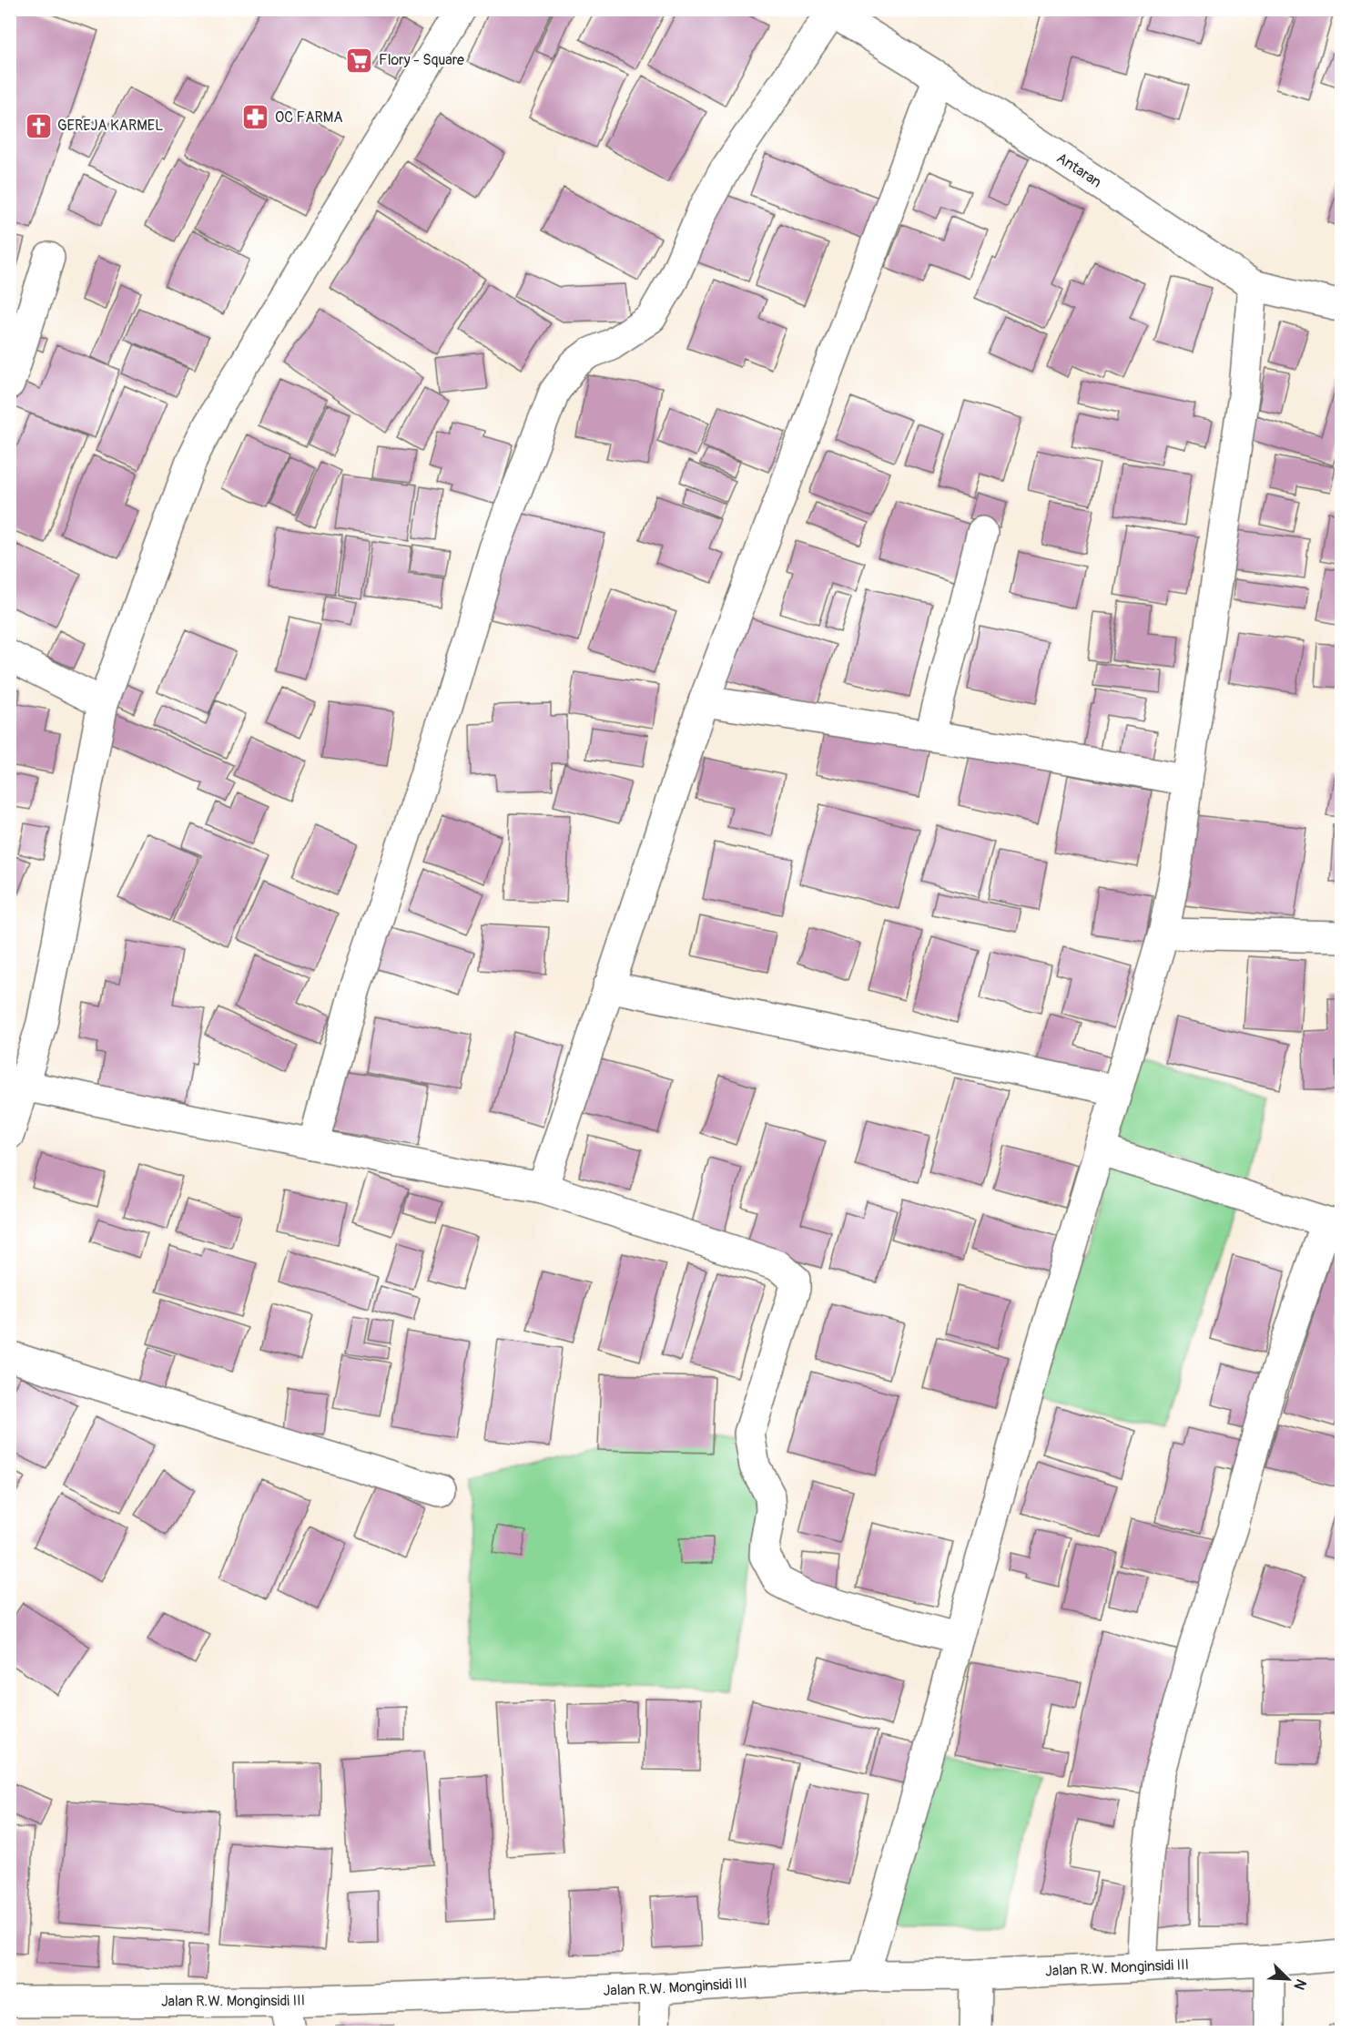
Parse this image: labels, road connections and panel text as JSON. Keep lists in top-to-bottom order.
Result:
{
  "streets": {
    "street": ["Antaran", "Jalan R.W. Monginsidi III"]
  },
  "places": {
    "supermarket": ["Flory - Square"],
    "pharmacy": ["OC FARMA"],
    "church": ["GEREJA KARMEL"]
  },
  "north": "bottom right"
}
